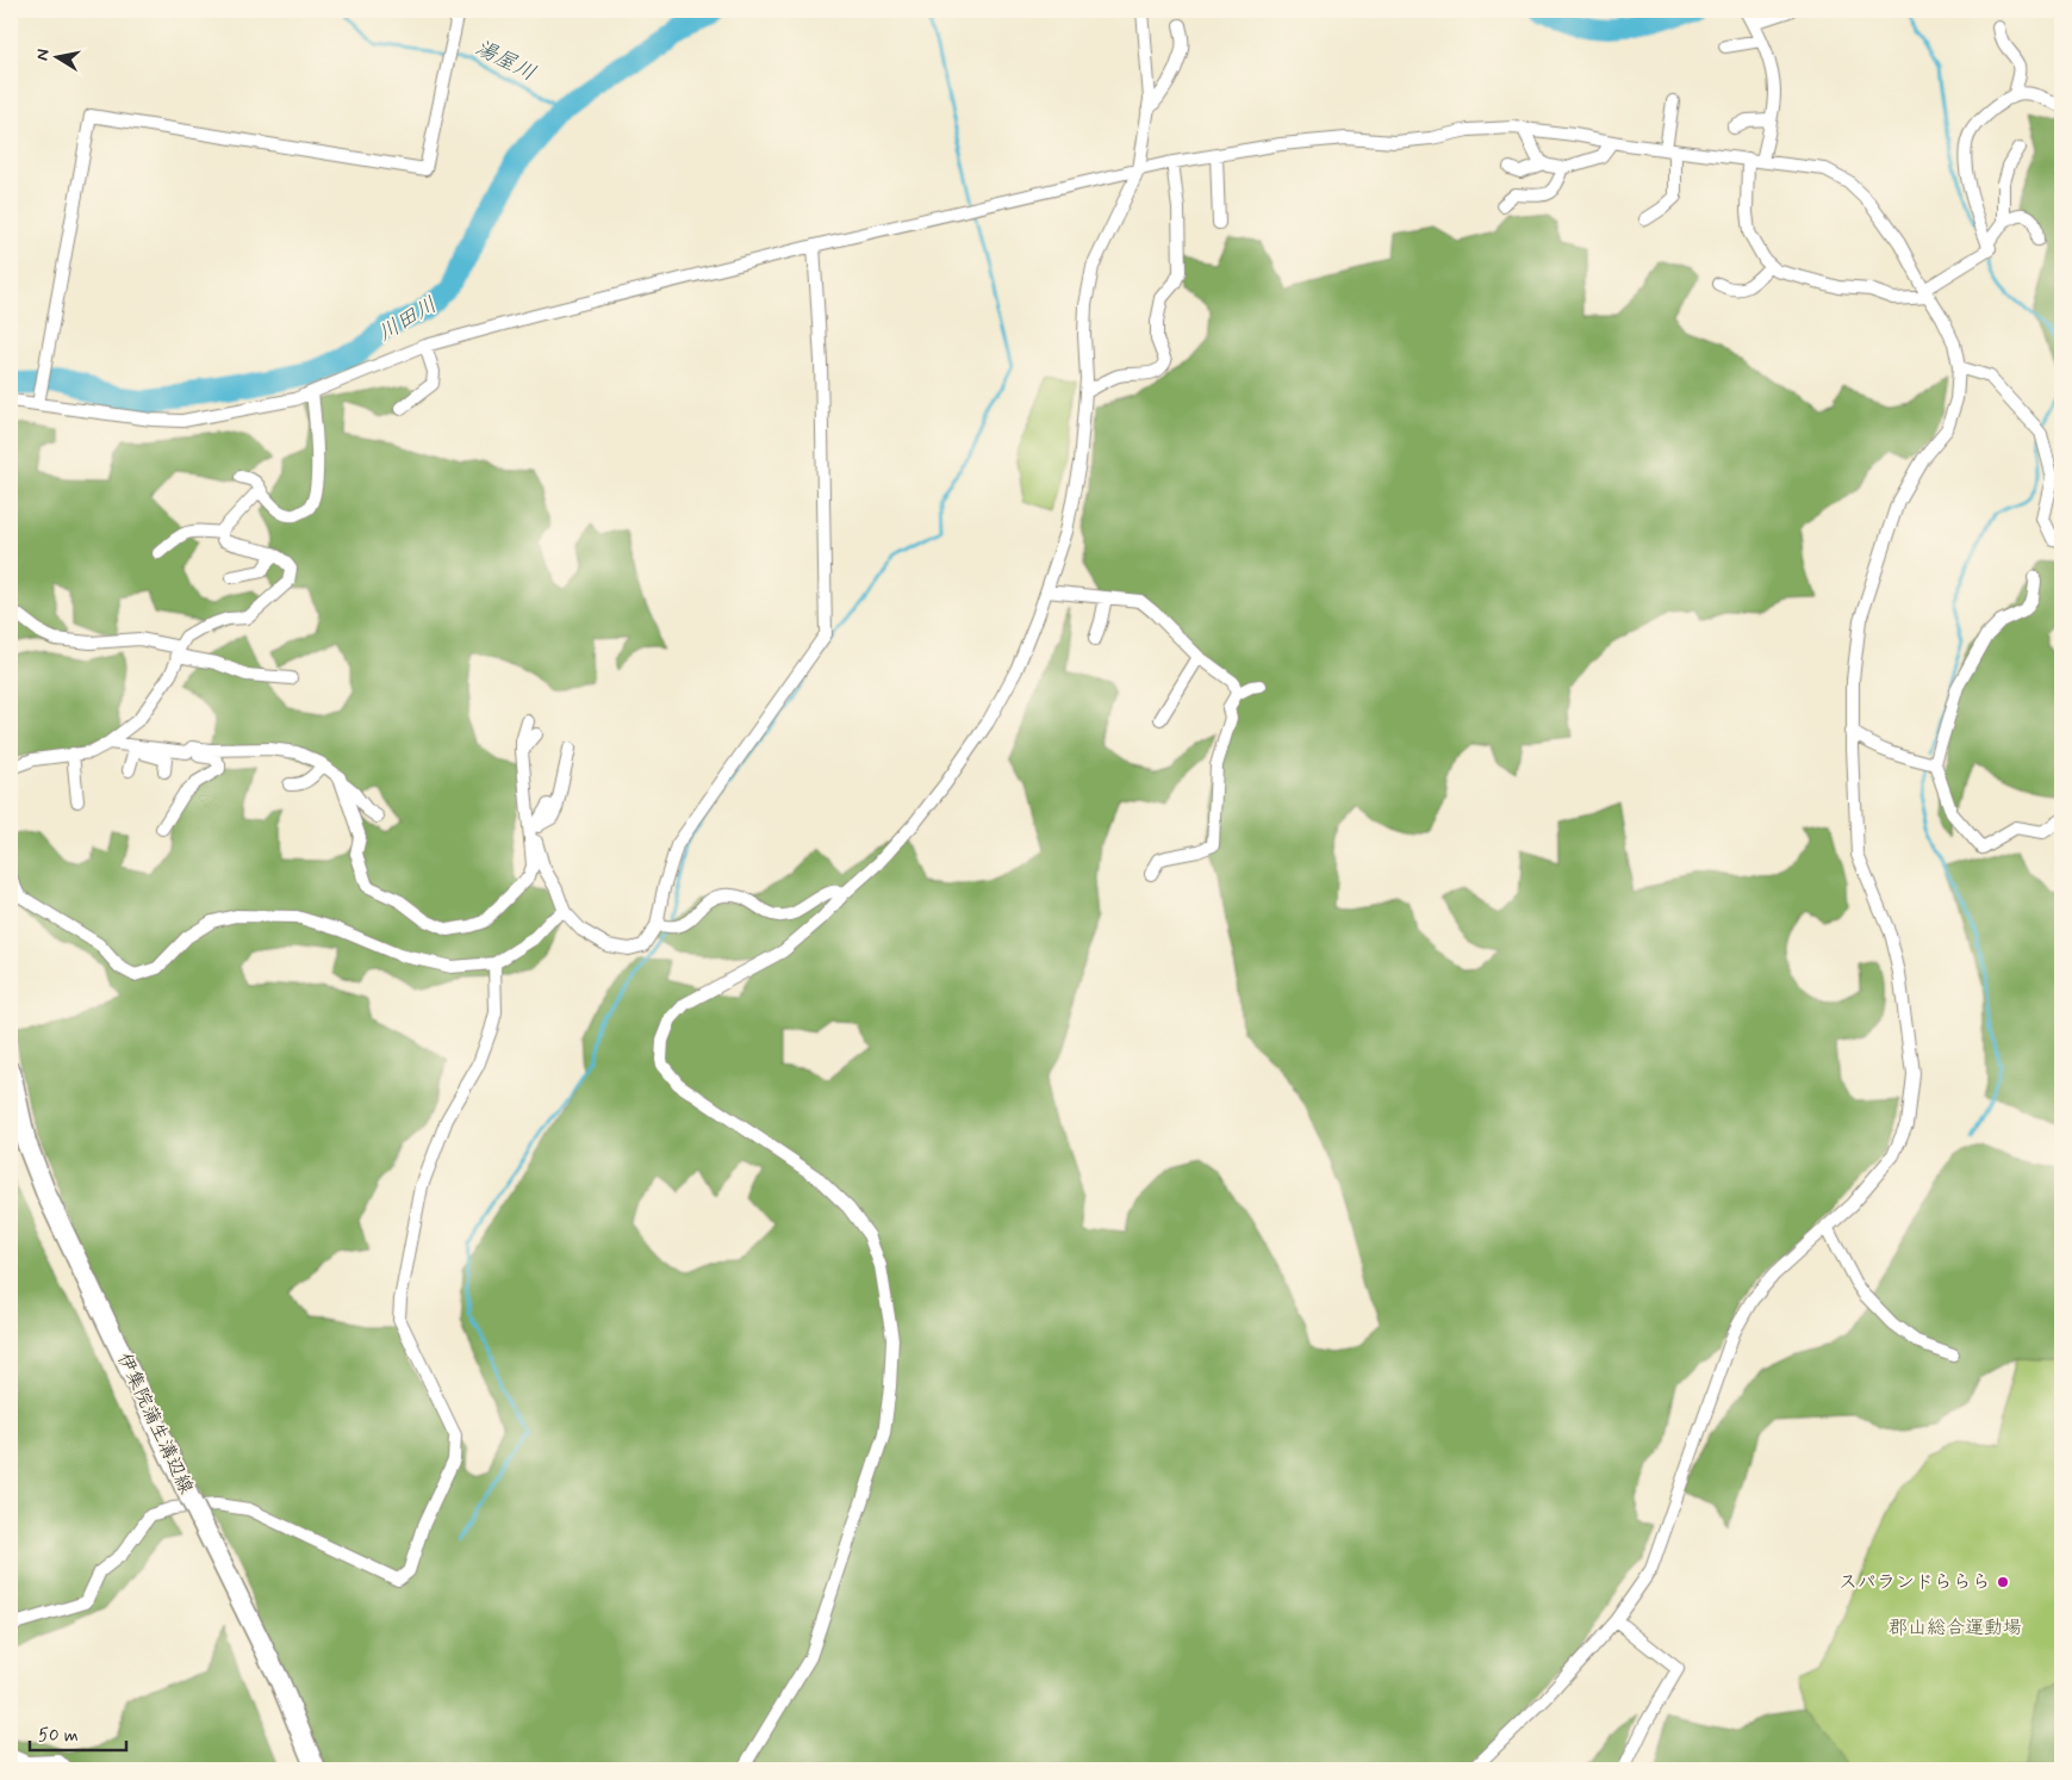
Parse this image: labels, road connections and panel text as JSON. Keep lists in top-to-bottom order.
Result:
{
  "streets": {
    "main road": ["伊集院蒲生溝辺線"]
  },
  "water": ["湯屋川", "川田川"],
  "parks": ["郡山総合運動場"],
  "places": ["スパランドららら"],
  "scale_bar": "50 m",
  "north": "left"
}
